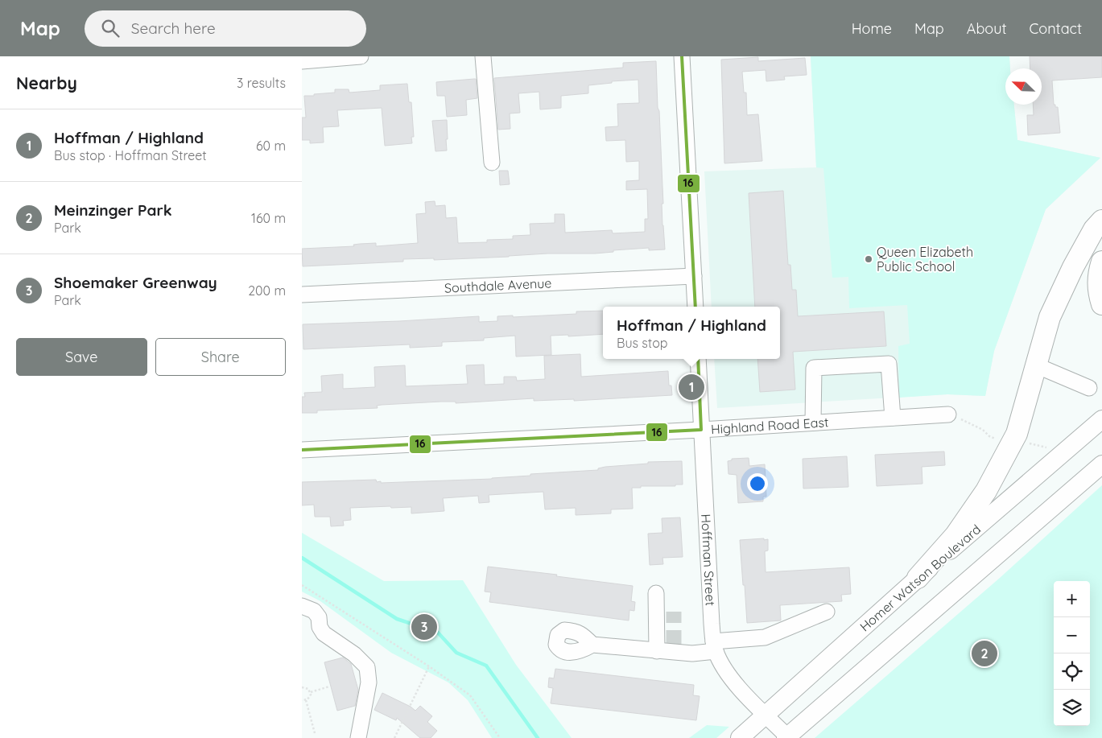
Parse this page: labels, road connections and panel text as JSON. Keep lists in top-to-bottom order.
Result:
{
  "streets": {
    "main road": ["Homer Watson Boulevard"],
    "street": ["Southdale Avenue", "Highland Road East", "Hoffman Street"]
  },
  "crossings": [
    ["Highland Road East", "Hoffman Street"],
    ["Hoffman Street", "Homer Watson Boulevard"]
  ],
  "places": ["Queen Elizabeth Public School"],
  "lines": ["transit line 16"],
  "north": "top left",
  "page": {
    "header": "Map",
    "search": "Search here",
    "nav": [
      "Home",
      "Map",
      "About",
      "Contact"
    ],
    "heading": ["Nearby", "3 results"],
    "list": [
      {
        "mark": "1",
        "name": "Hoffman / Highland",
        "note": "Bus stop · Hoffman Street",
        "value": "60 m"
      },
      {
        "mark": "2",
        "name": "Meinzinger Park",
        "note": "Park",
        "value": "160 m"
      },
      {
        "mark": "3",
        "name": "Shoemaker Greenway",
        "note": "Park",
        "value": "200 m"
      }
    ],
    "popup": ["Hoffman / Highland", "Bus stop"],
    "buttons": ["Save", "Share"],
    "pins": ["1", "3", "2"],
    "map_buttons": ["+", "−"]
  }
}
